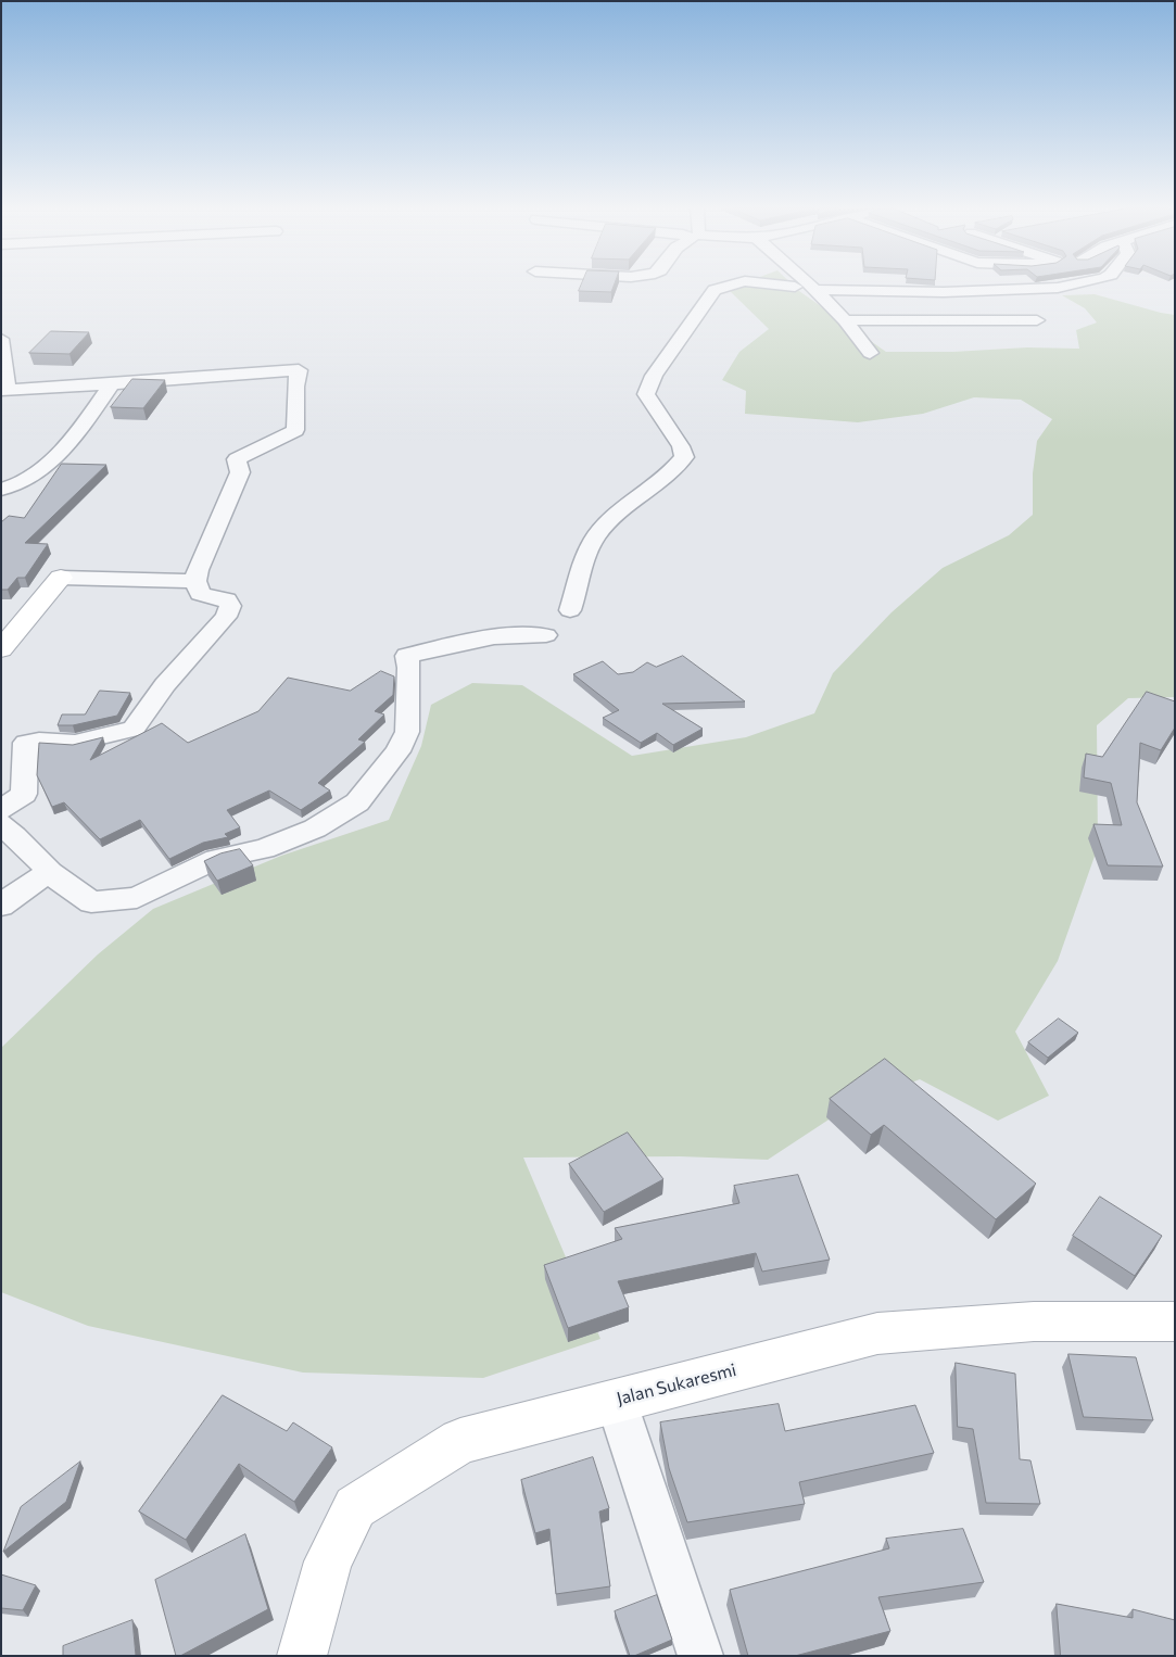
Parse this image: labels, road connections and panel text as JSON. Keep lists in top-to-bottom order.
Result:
{
  "streets": {
    "main road": ["Jalan Sukaresmi"]
  }
}
